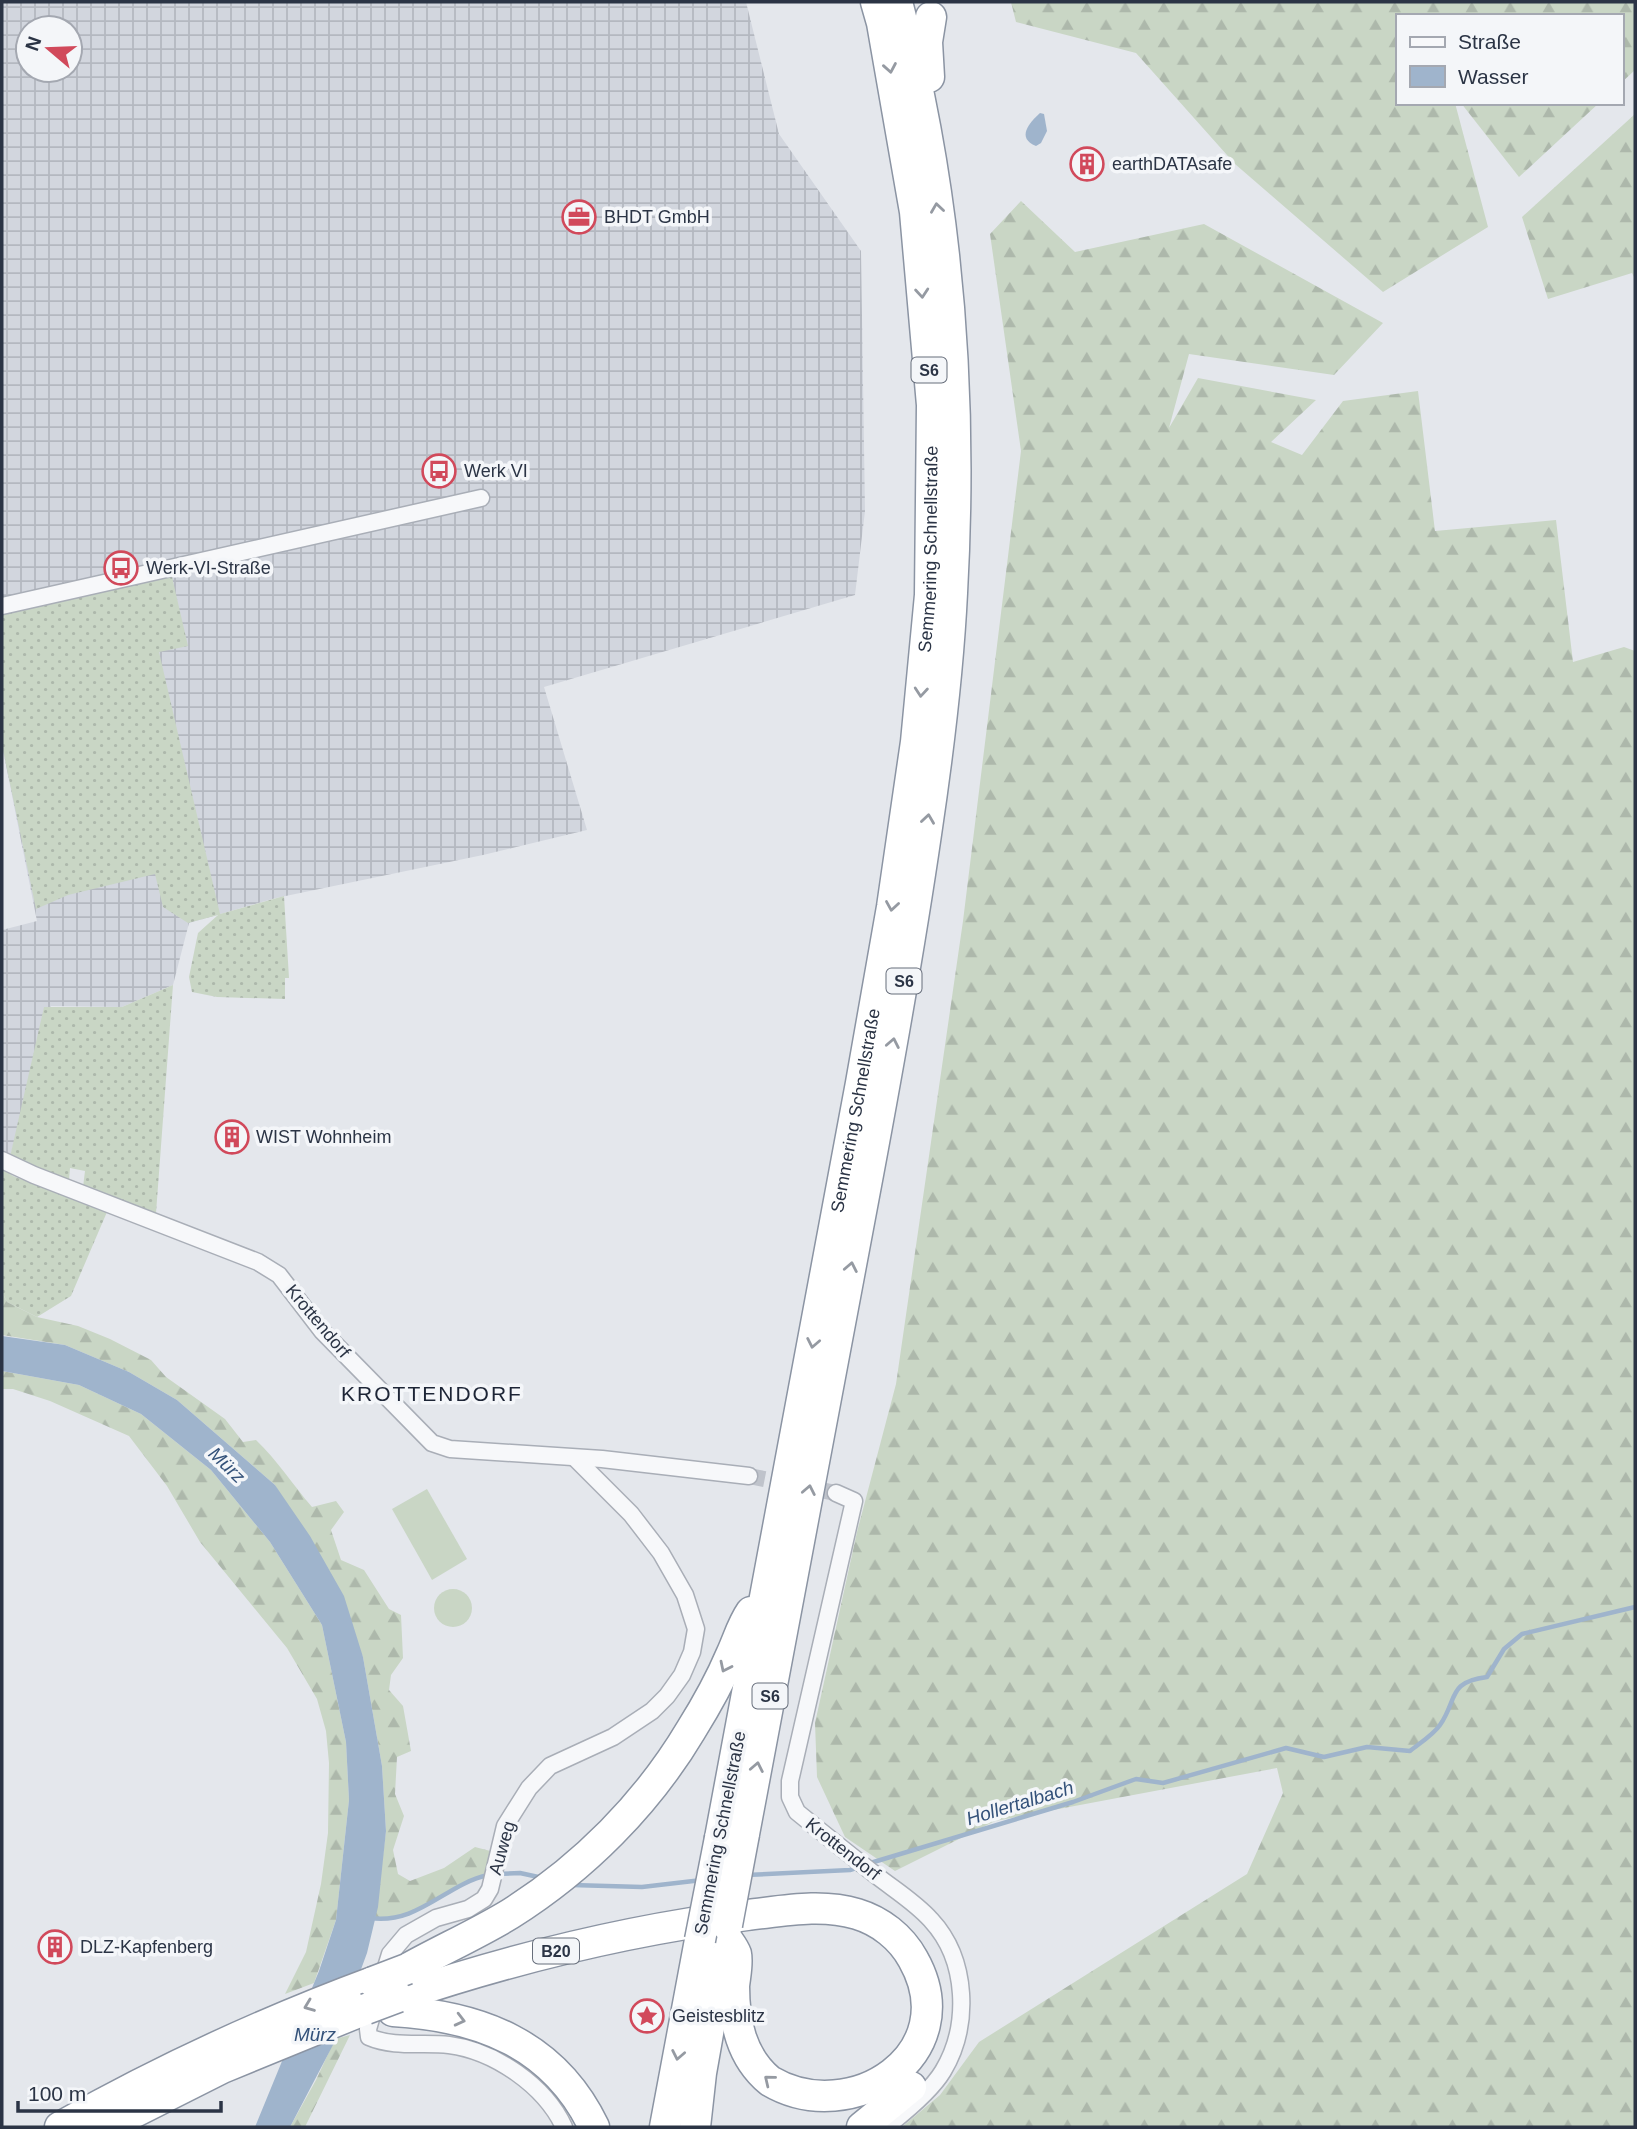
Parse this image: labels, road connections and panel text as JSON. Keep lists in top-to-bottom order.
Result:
{
  "streets": {
    "highway": ["S6", "Semmering Schnellstraße", "B20"],
    "street": ["Krottendorf", "Auweg"]
  },
  "crossings": [
    ["Semmering Schnellstraße", "B20"],
    ["Krottendorf", "Auweg"]
  ],
  "districts": ["KROTTENDORF"],
  "water": ["Mürz", "Hollertalbach"],
  "places": {
    "building": ["earthDATAsafe", "WIST Wohnheim", "DLZ-Kapfenberg"],
    "office": ["BHDT GmbH"],
    "bus stop": ["Werk VI", "Werk-VI-Straße"],
    "place": ["Geistesblitz"]
  },
  "legend": ["Straße", "Wasser"],
  "scale_bar": "100 m",
  "north": "left"
}
